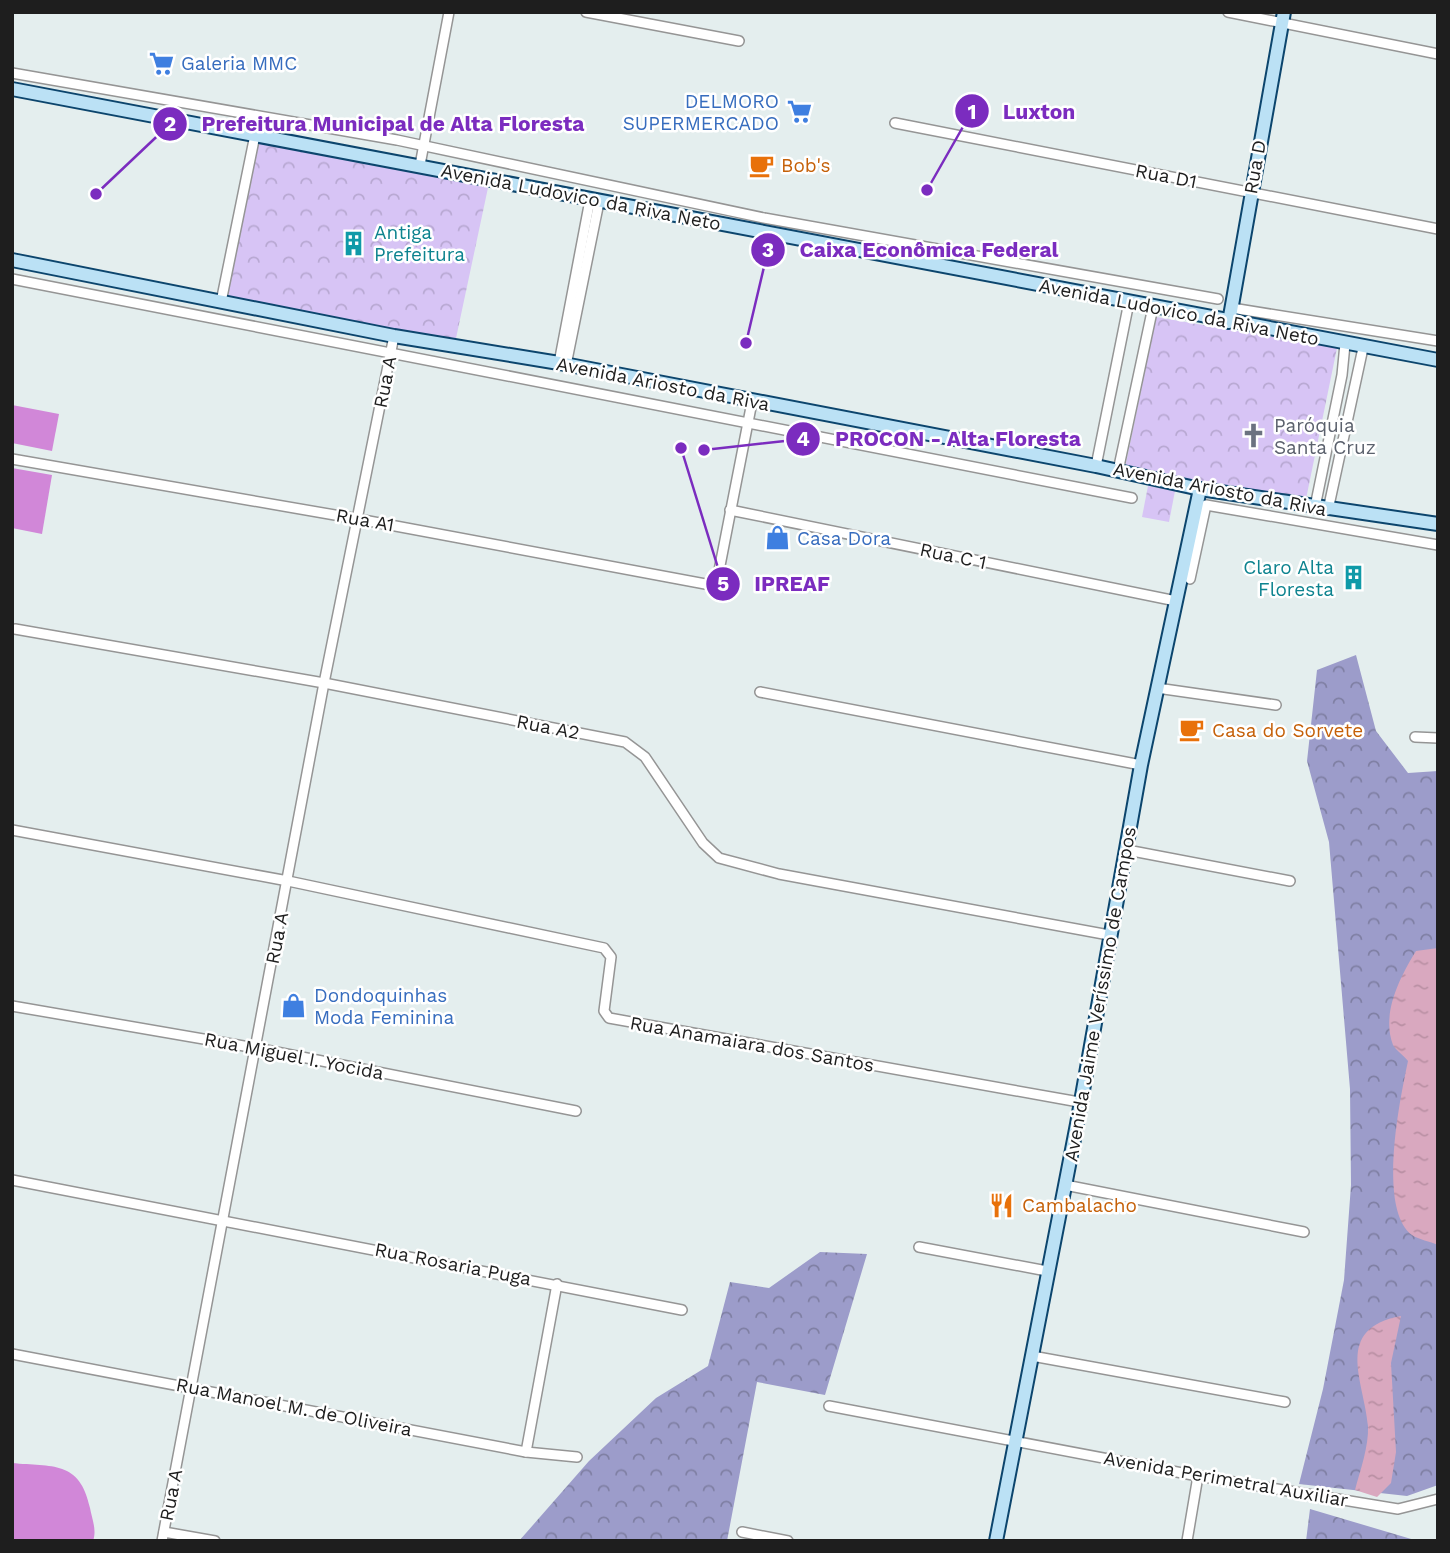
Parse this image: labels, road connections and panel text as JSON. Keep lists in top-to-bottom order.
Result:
{
  "streets": {
    "street": [
      "Rua D",
      "Rua D1",
      "Avenida Ludovico da Riva Neto",
      "Rua A",
      "Avenida Ariosto da Riva",
      "Rua A1",
      "Rua C 1",
      "Rua A2",
      "Avenida Jaime Veríssimo de Campos",
      "Rua Anamaiara dos Santos",
      "Rua Miguel I. Yocida",
      "Rua Rosaria Puga",
      "Rua Manoel M. de Oliveira",
      "Avenida Perimetral Auxiliar"
    ]
  },
  "crossings": [
    ["Rua D", "Rua D1"],
    ["Rua D", "Avenida Ludovico da Riva Neto"],
    ["Rua A", "Avenida Ariosto da Riva"],
    ["Rua A", "Rua A1"],
    ["Rua A", "Rua A2"],
    ["Rua A", "Rua Anamaiara dos Santos"],
    ["Rua A", "Rua Miguel I. Yocida"],
    ["Rua A", "Rua Rosaria Puga"],
    ["Rua A", "Rua Manoel M. de Oliveira"],
    ["Avenida Ariosto da Riva", "Avenida Jaime Veríssimo de Campos"],
    ["Rua A1", "Rua C 1"],
    ["Rua C 1", "Avenida Jaime Veríssimo de Campos"],
    ["Rua A2", "Avenida Jaime Veríssimo de Campos"],
    ["Avenida Jaime Veríssimo de Campos", "Rua Anamaiara dos Santos"],
    ["Avenida Jaime Veríssimo de Campos", "Avenida Perimetral Auxiliar"]
  ],
  "places": {
    "supermarket": ["Galeria MMC", "DELMORO SUPERMERCADO"],
    "cafe": ["Bob's", "Casa do Sorvete"],
    "other": [
      "Luxton",
      "Prefeitura Municipal de Alta Floresta",
      "Caixa Econômica Federal",
      "IPREAF",
      "PROCON - Alta Floresta"
    ],
    "building": ["Antiga Prefeitura", "Claro Alta Floresta"],
    "church": ["Paróquia Santa Cruz"],
    "shop": ["Casa Dora", "Dondoquinhas Moda Feminina"],
    "restaurant": ["Cambalacho"]
  }
}
